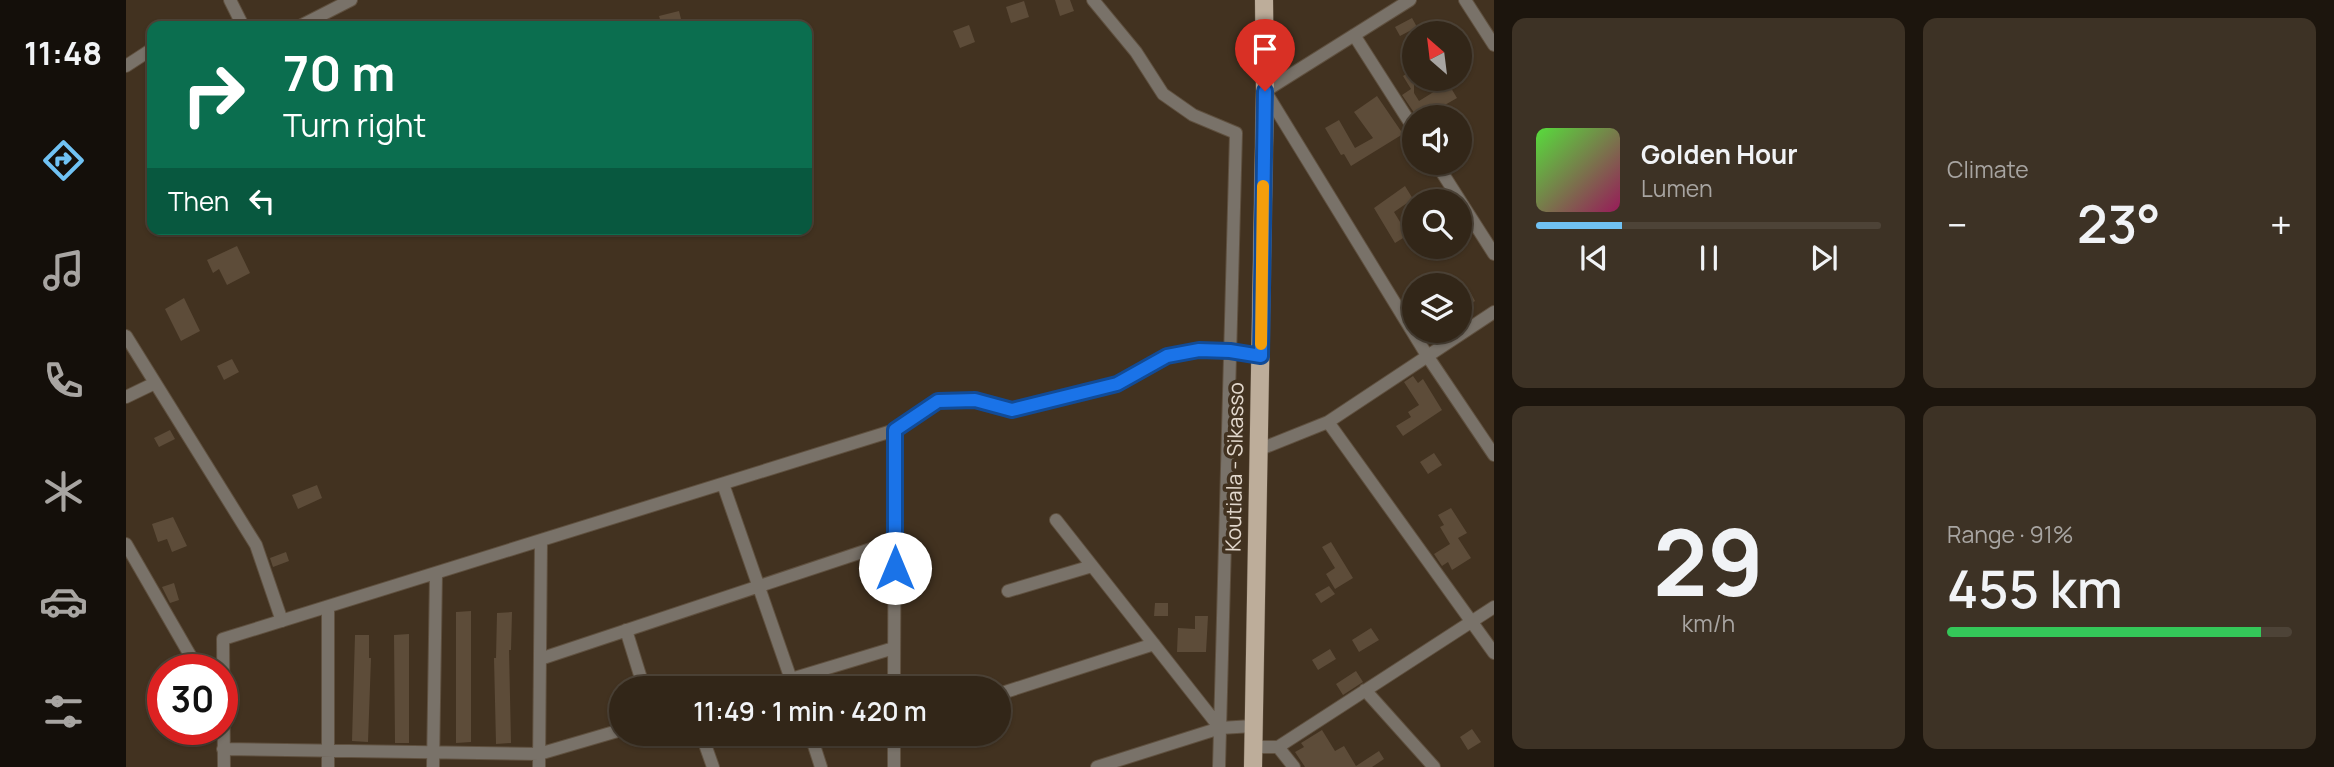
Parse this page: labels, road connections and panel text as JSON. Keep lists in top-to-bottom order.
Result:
{
  "streets": {
    "main road": ["Koutiala - Sikasso"]
  },
  "north": "top left",
  "page": {
    "tabs": "11:48",
    "tile": [
      "Climate",
      ["29", "km/h"],
      ["Range · 91%", "455 km"]
    ],
    "turn": ["70 m", "Turn right"],
    "song": ["Golden Hour", "Lumen"],
    "then": "Then",
    "heat": ["−", "23°", "+"],
    "limit": "30",
    "trip": "11:49 · 1 min · 420 m"
  }
}
